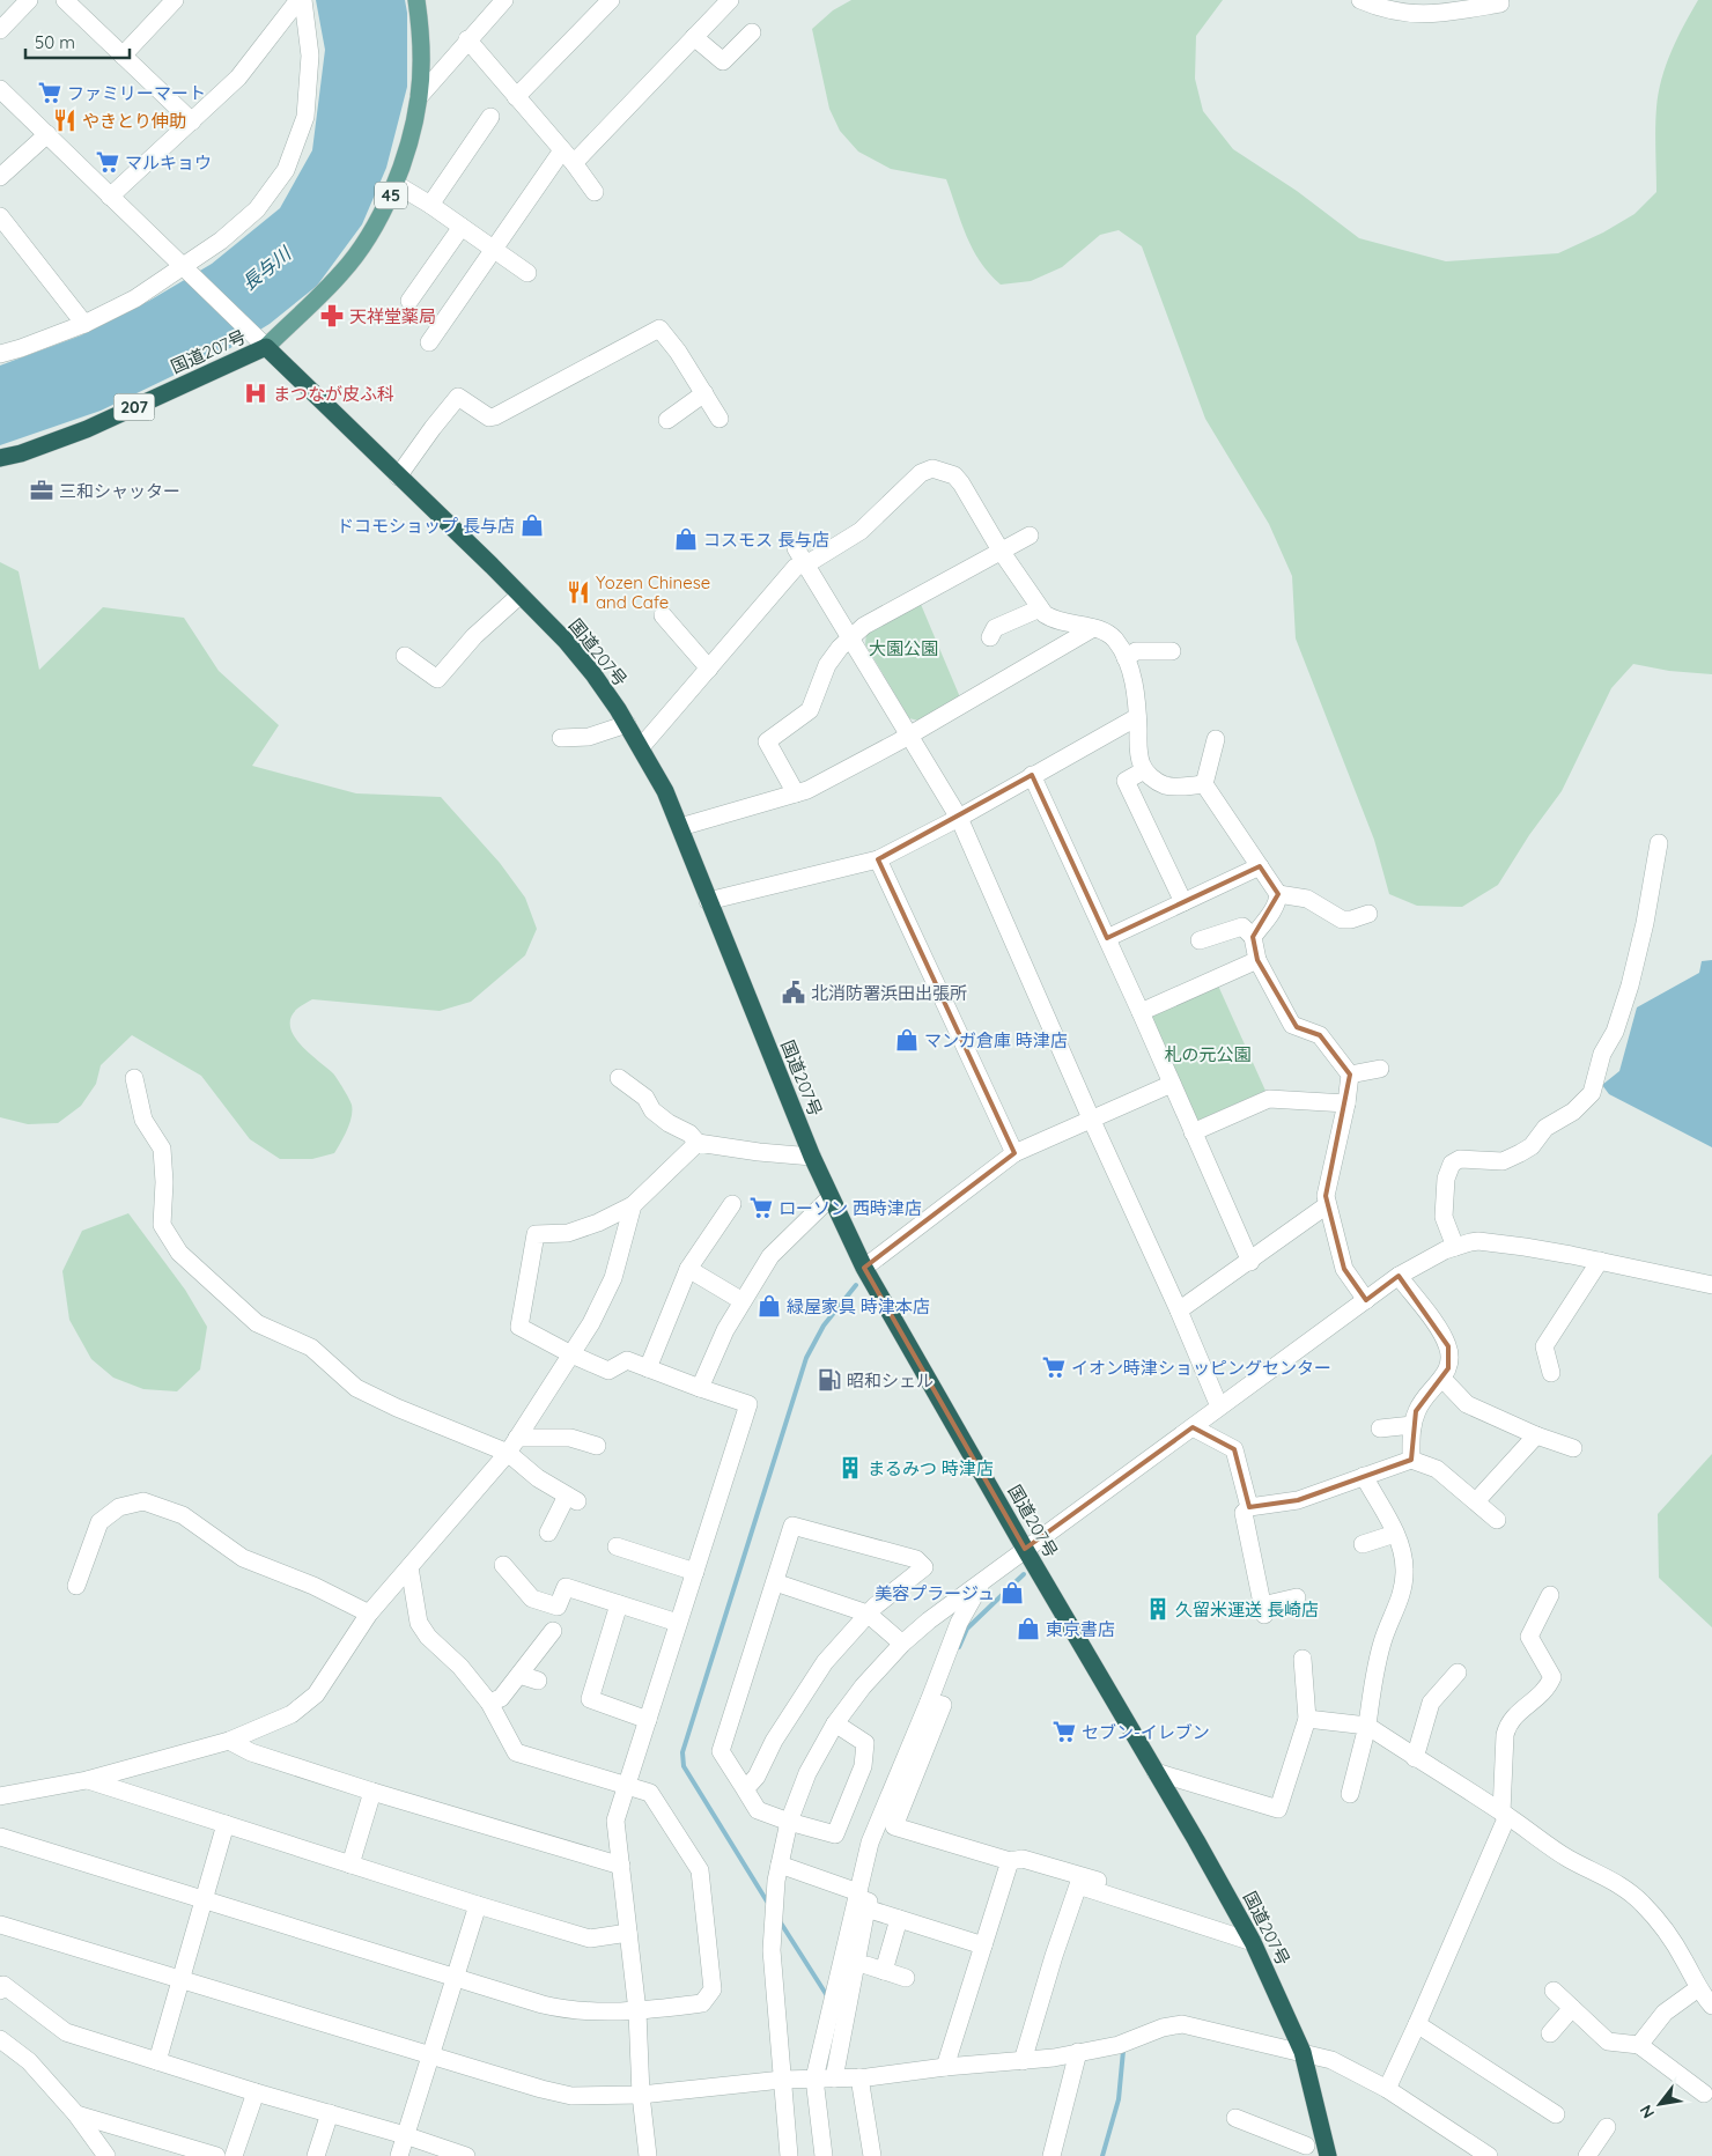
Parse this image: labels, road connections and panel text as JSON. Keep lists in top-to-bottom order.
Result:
{
  "streets": {
    "highway": ["国道207号", "207"],
    "main road": ["45"]
  },
  "crossings": [
    ["45", "国道207号"]
  ],
  "water": ["長与川"],
  "parks": ["大園公園", "札の元公園"],
  "places": {
    "supermarket": [
      "ファミリーマート",
      "マルキョウ",
      "ローソン 西時津店",
      "イオン時津ショッピングセンター",
      "セブン-イレブン"
    ],
    "restaurant": ["やきとり伸助", "Yozen Chinese and Cafe"],
    "pharmacy": ["天祥堂薬局"],
    "hospital": ["まつなが皮ふ科"],
    "office": ["三和シャッター"],
    "shop": [
      "ドコモショップ 長与店",
      "コスモス 長与店",
      "マンガ倉庫 時津店",
      "緑屋家具 時津本店",
      "美容プラージュ",
      "東京書店"
    ],
    "public building": ["北消防署浜田出張所"],
    "fuel station": ["昭和シェル"],
    "building": ["まるみつ 時津店", "久留米運送 長崎店"]
  },
  "scale_bar": "50 m",
  "north": "bottom left"
}
